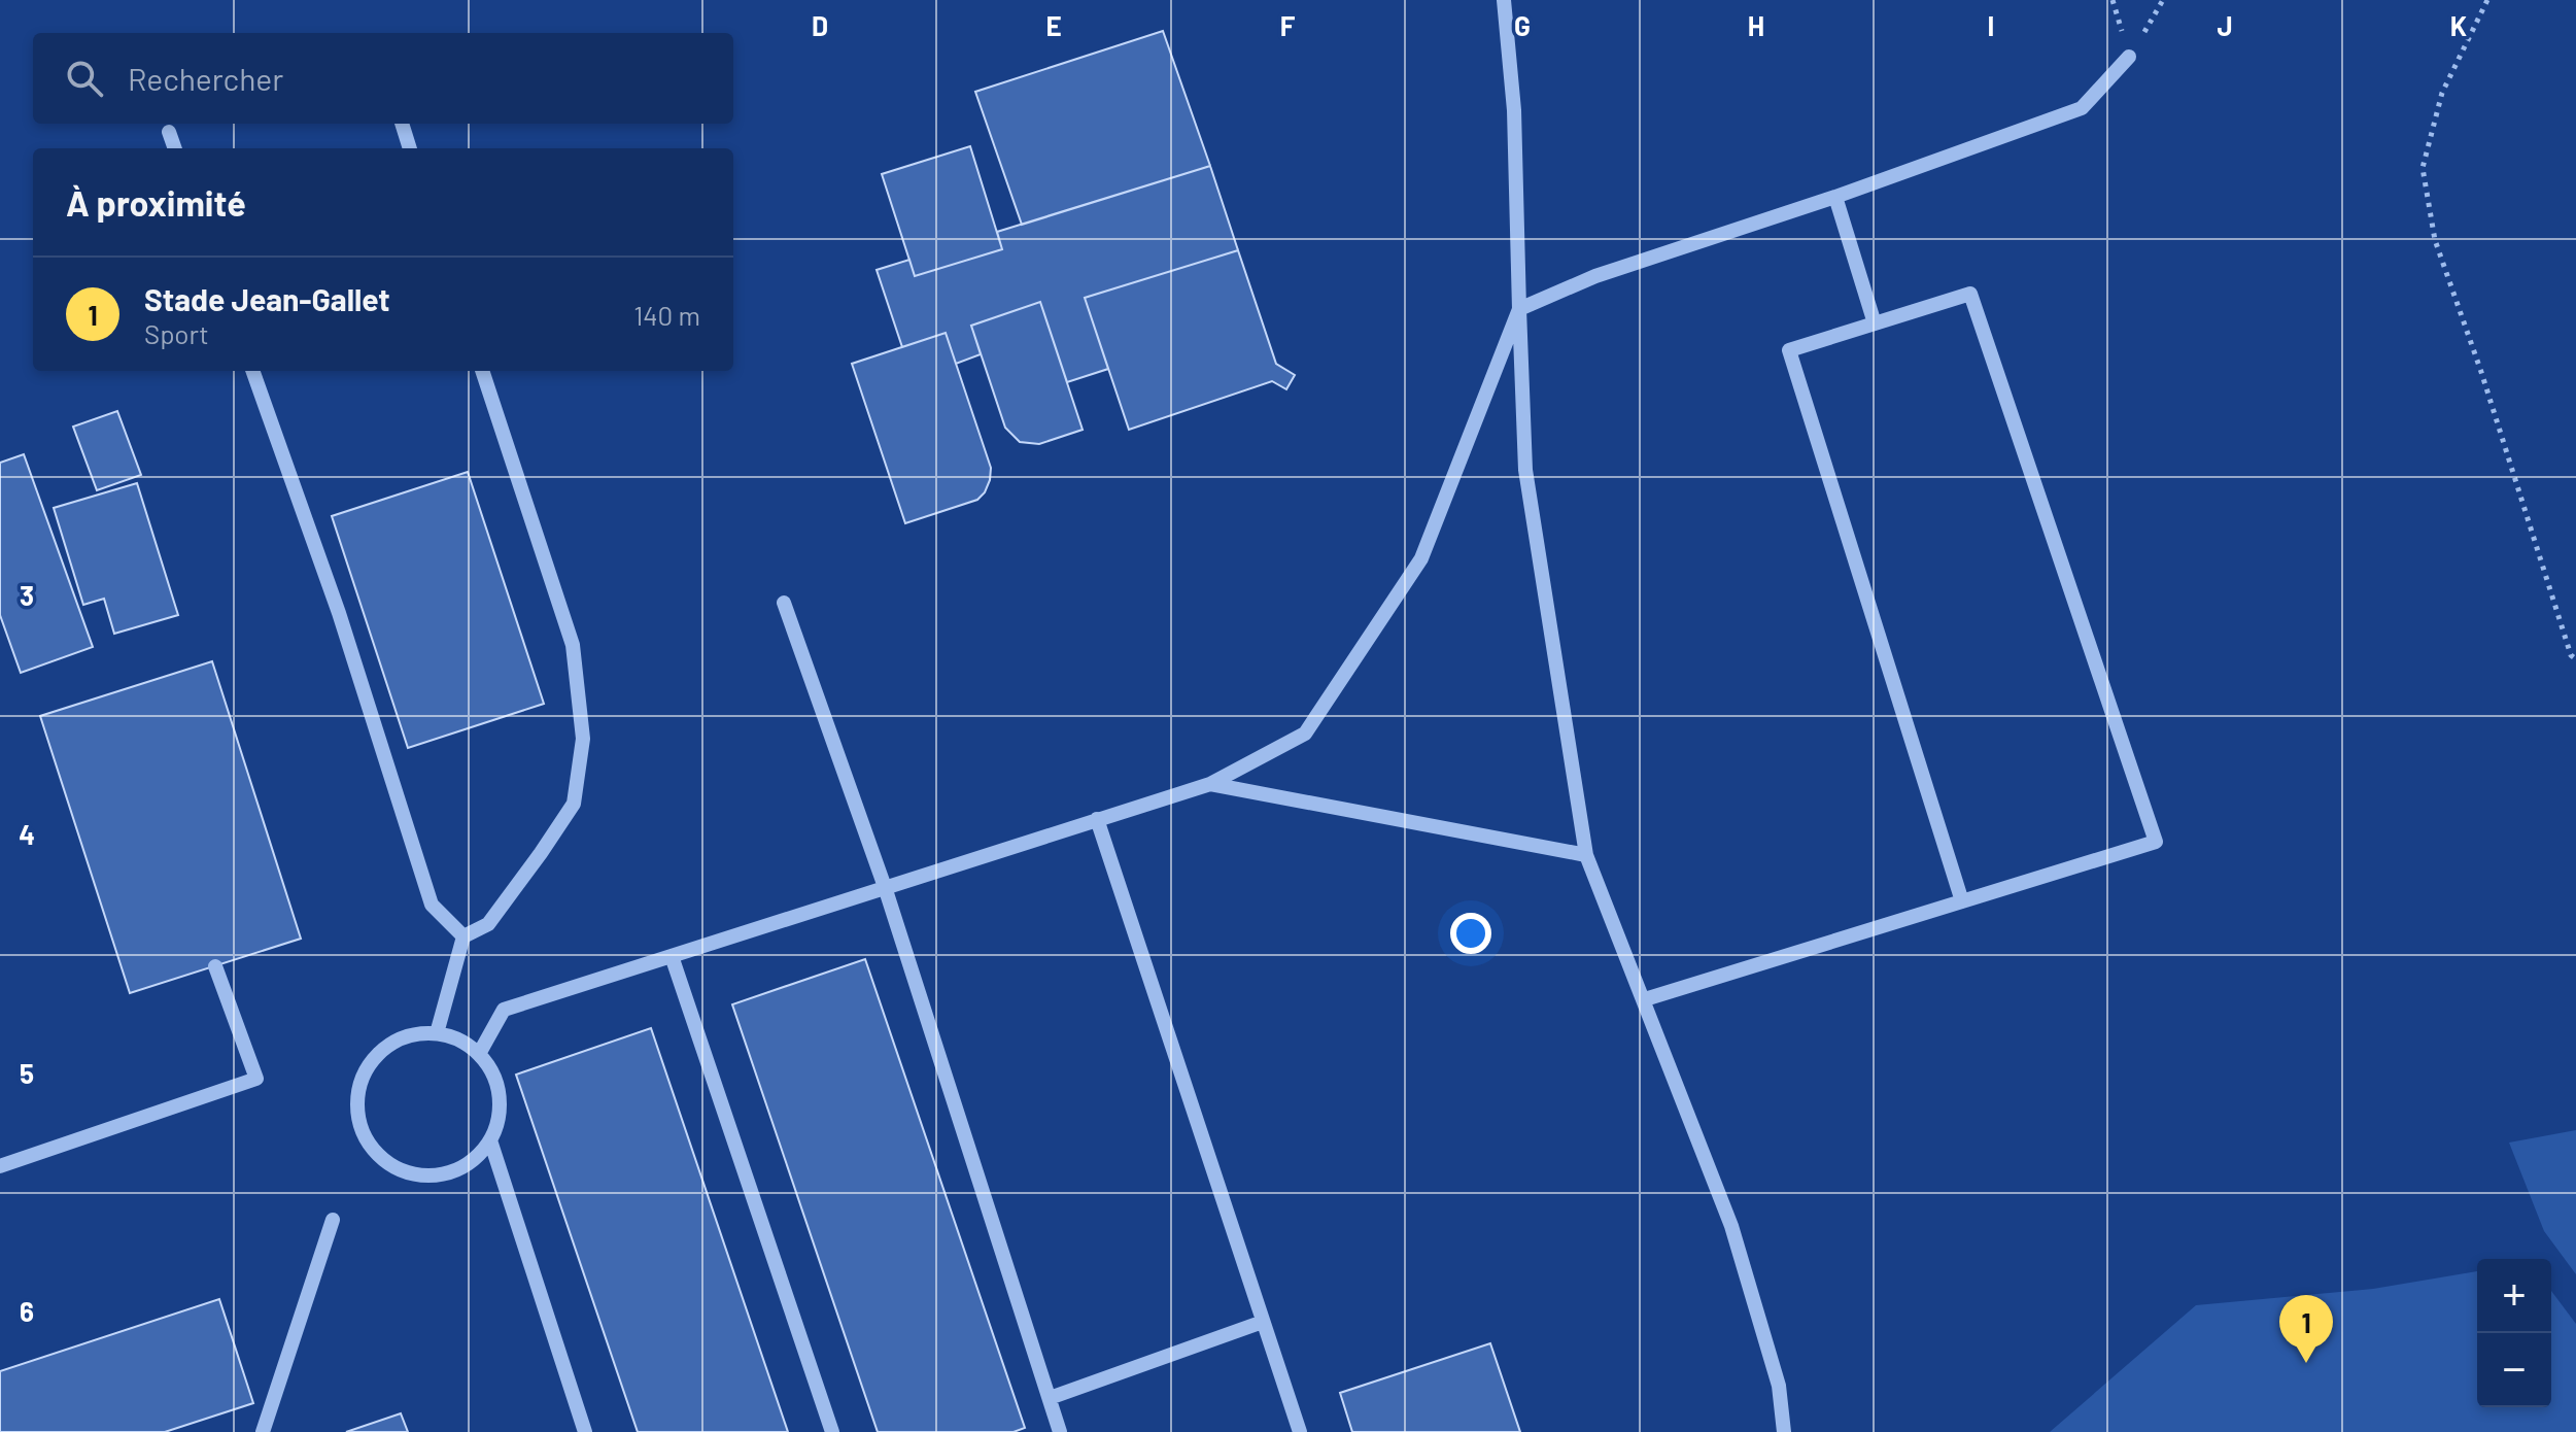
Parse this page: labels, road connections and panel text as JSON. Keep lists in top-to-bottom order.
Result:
{
  "page": {
    "search": "Rechercher",
    "heading": "À proximité",
    "list": [
      {
        "mark": "1",
        "name": "Stade Jean-Gallet",
        "note": "Sport",
        "value": "140 m"
      }
    ],
    "map_buttons": ["+", "−"],
    "pins": "1"
  },
  "grid": {
    "columns": [
      "D",
      "E",
      "F",
      "G",
      "H",
      "I",
      "J",
      "K"
    ],
    "rows": [
      "3",
      "4",
      "5",
      "6"
    ]
  }
}
